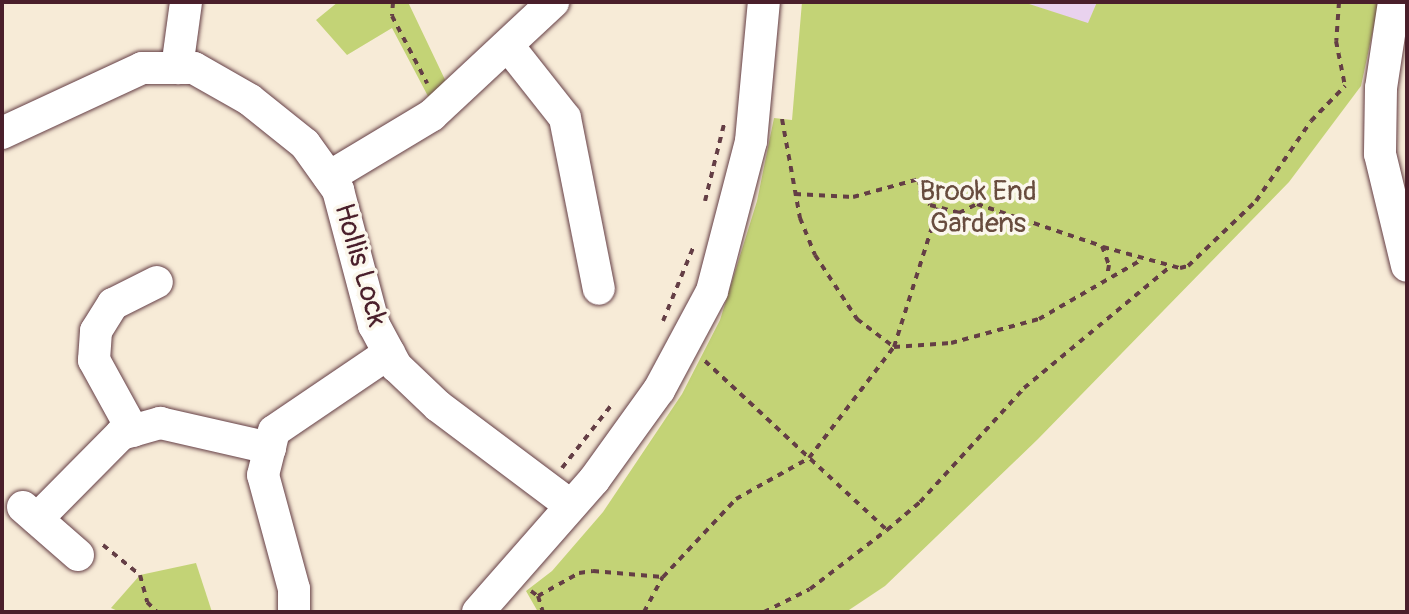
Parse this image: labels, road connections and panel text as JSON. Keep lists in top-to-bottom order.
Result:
{
  "streets": {
    "street": ["Hollis Lock"]
  },
  "parks": ["Brook End Gardens"]
}
